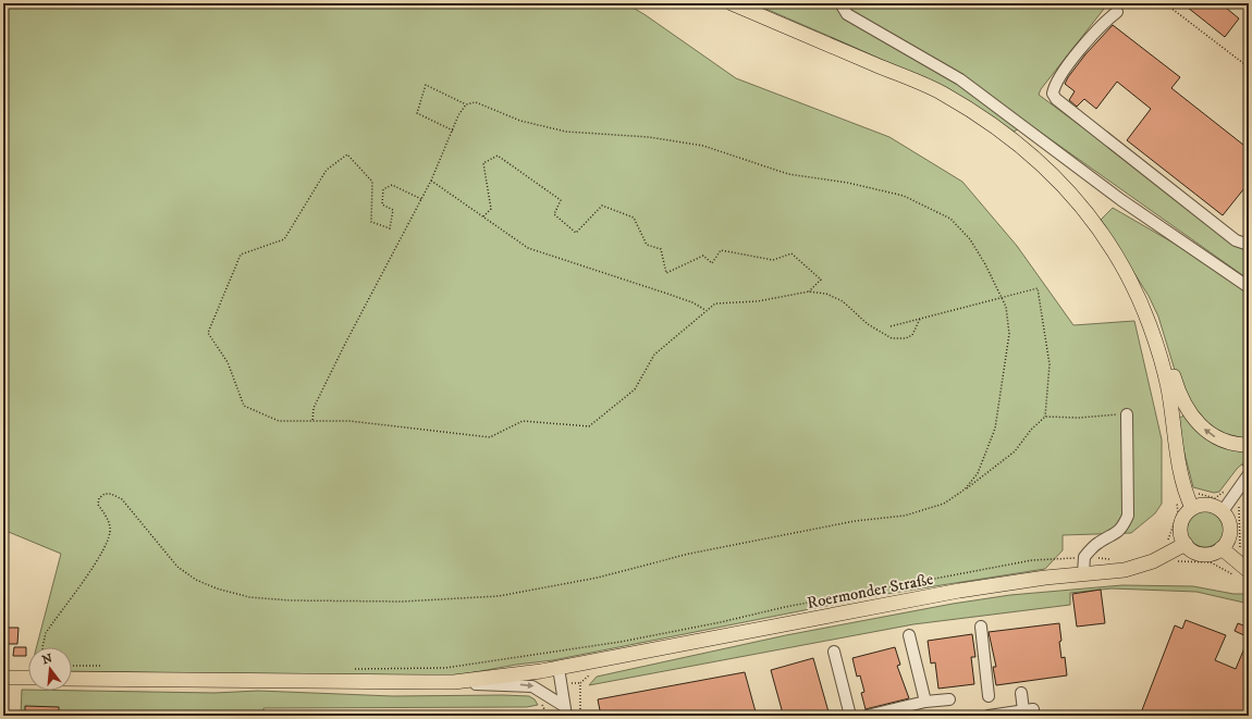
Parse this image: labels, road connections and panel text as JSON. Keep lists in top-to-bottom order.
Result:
{
  "streets": {
    "main road": ["Roermonder Straße"]
  },
  "north": "top"
}
